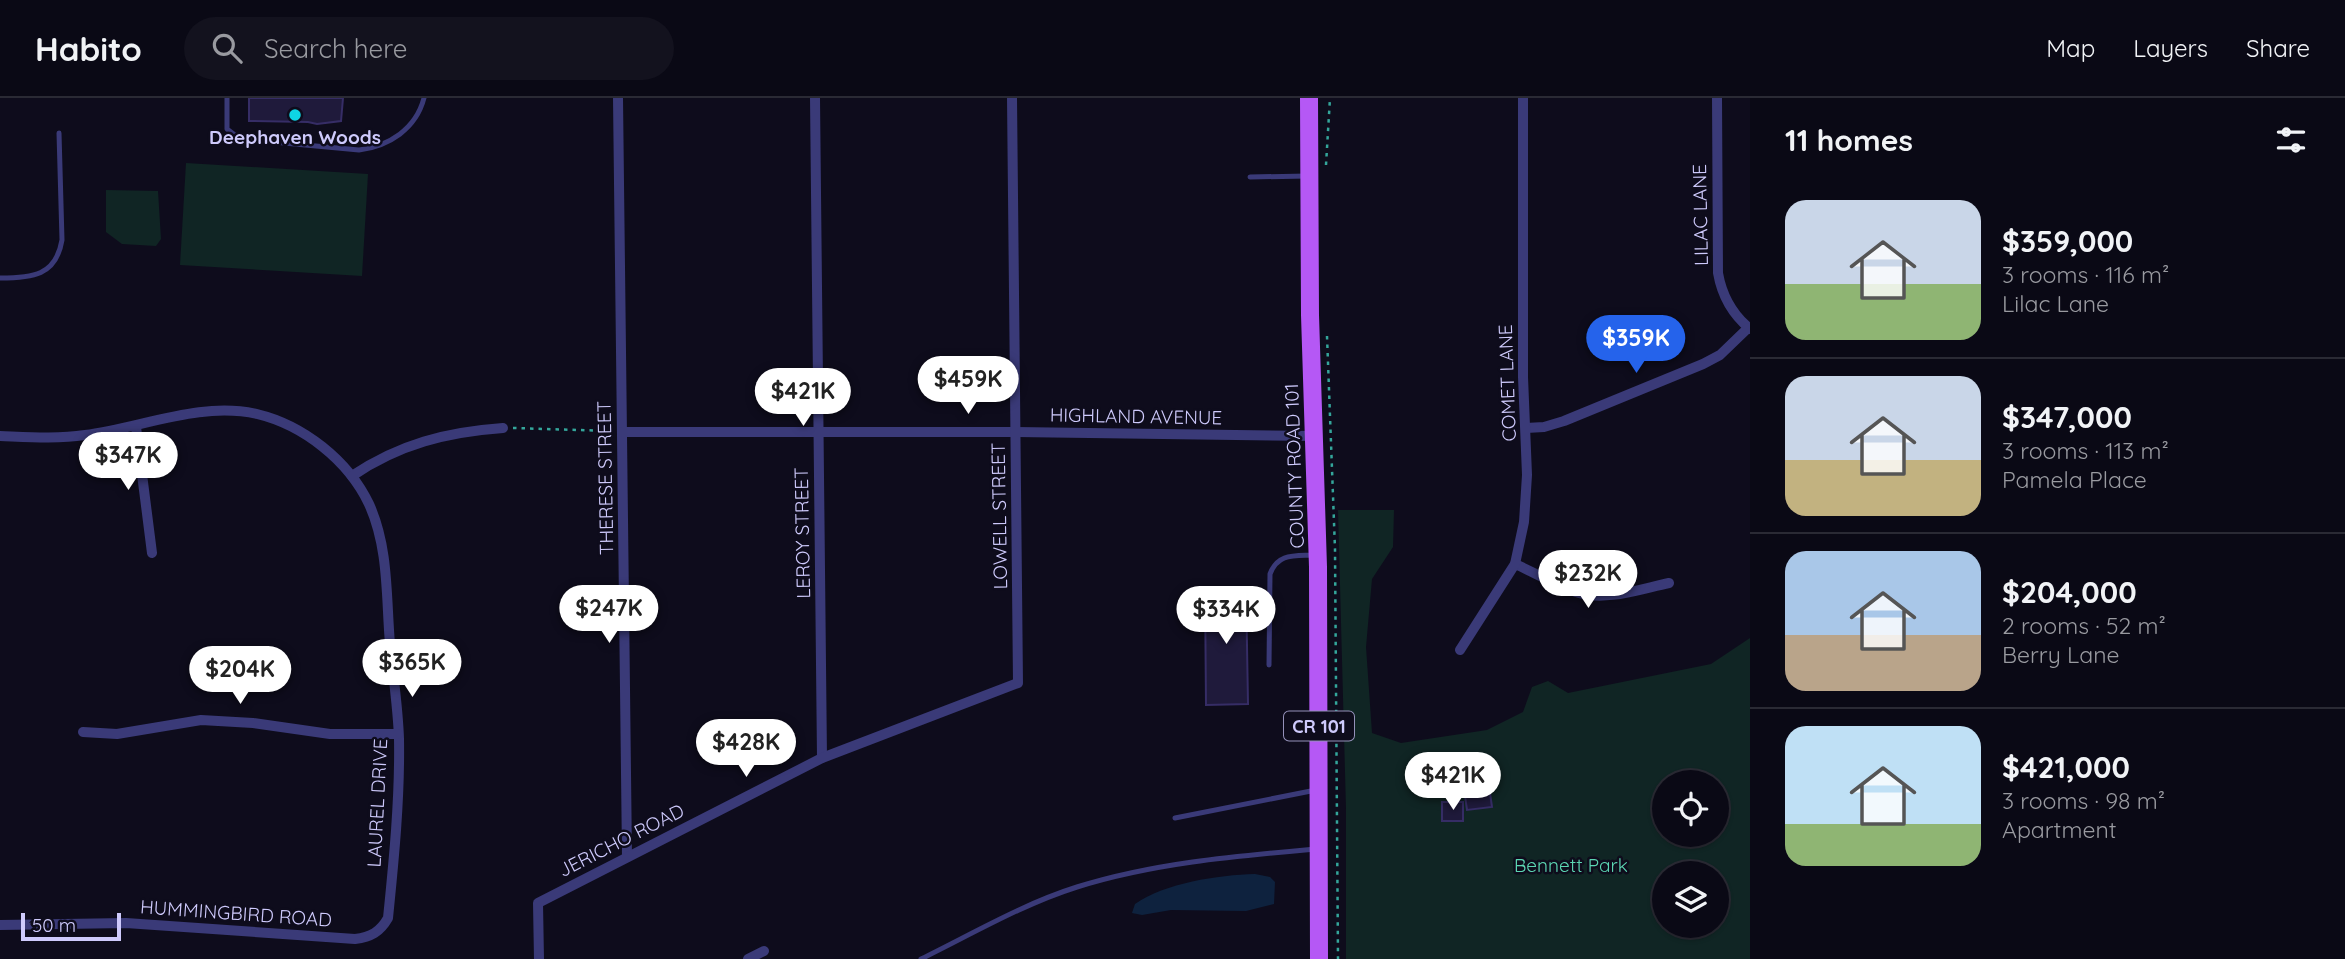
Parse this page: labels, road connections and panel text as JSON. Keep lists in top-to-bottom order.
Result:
{
  "streets": {
    "main road": ["COUNTY ROAD 101", "CR 101"],
    "street": [
      "LILAC LANE",
      "COMET LANE",
      "HIGHLAND AVENUE",
      "THERESE STREET",
      "LOWELL STREET",
      "LEROY STREET",
      "LAUREL DRIVE",
      "JERICHO ROAD",
      "HUMMINGBIRD ROAD"
    ]
  },
  "crossings": [
    ["LILAC LANE", "COMET LANE"],
    ["HIGHLAND AVENUE", "COUNTY ROAD 101"],
    ["HIGHLAND AVENUE", "THERESE STREET"],
    ["HIGHLAND AVENUE", "LOWELL STREET"],
    ["HIGHLAND AVENUE", "LEROY STREET"],
    ["THERESE STREET", "JERICHO ROAD"],
    ["LOWELL STREET", "JERICHO ROAD"],
    ["LEROY STREET", "JERICHO ROAD"],
    ["LAUREL DRIVE", "HUMMINGBIRD ROAD"]
  ],
  "parks": ["Bennett Park"],
  "places": ["Deephaven Woods"],
  "scale_bar": "50 m",
  "page": {
    "header": "Habito",
    "search": "Search here",
    "nav": ["Map", "Layers", "Share"],
    "heading": "11 homes",
    "list": [
      {
        "name": "$359,000",
        "note": "3 rooms · 116 m² · Lilac Lane"
      },
      {
        "name": "$347,000",
        "note": "3 rooms · 113 m² · Pamela Place"
      },
      {
        "name": "$204,000",
        "note": "2 rooms · 52 m² · Berry Lane"
      },
      {
        "name": "$421,000",
        "note": "3 rooms · 98 m² · Apartment"
      }
    ],
    "price": [
      "$359K",
      "$459K",
      "$421K",
      "$347K",
      "$232K",
      "$247K",
      "$334K",
      "$365K",
      "$204K",
      "$428K",
      "$421K"
    ],
    "scale": "50 m"
  }
}
